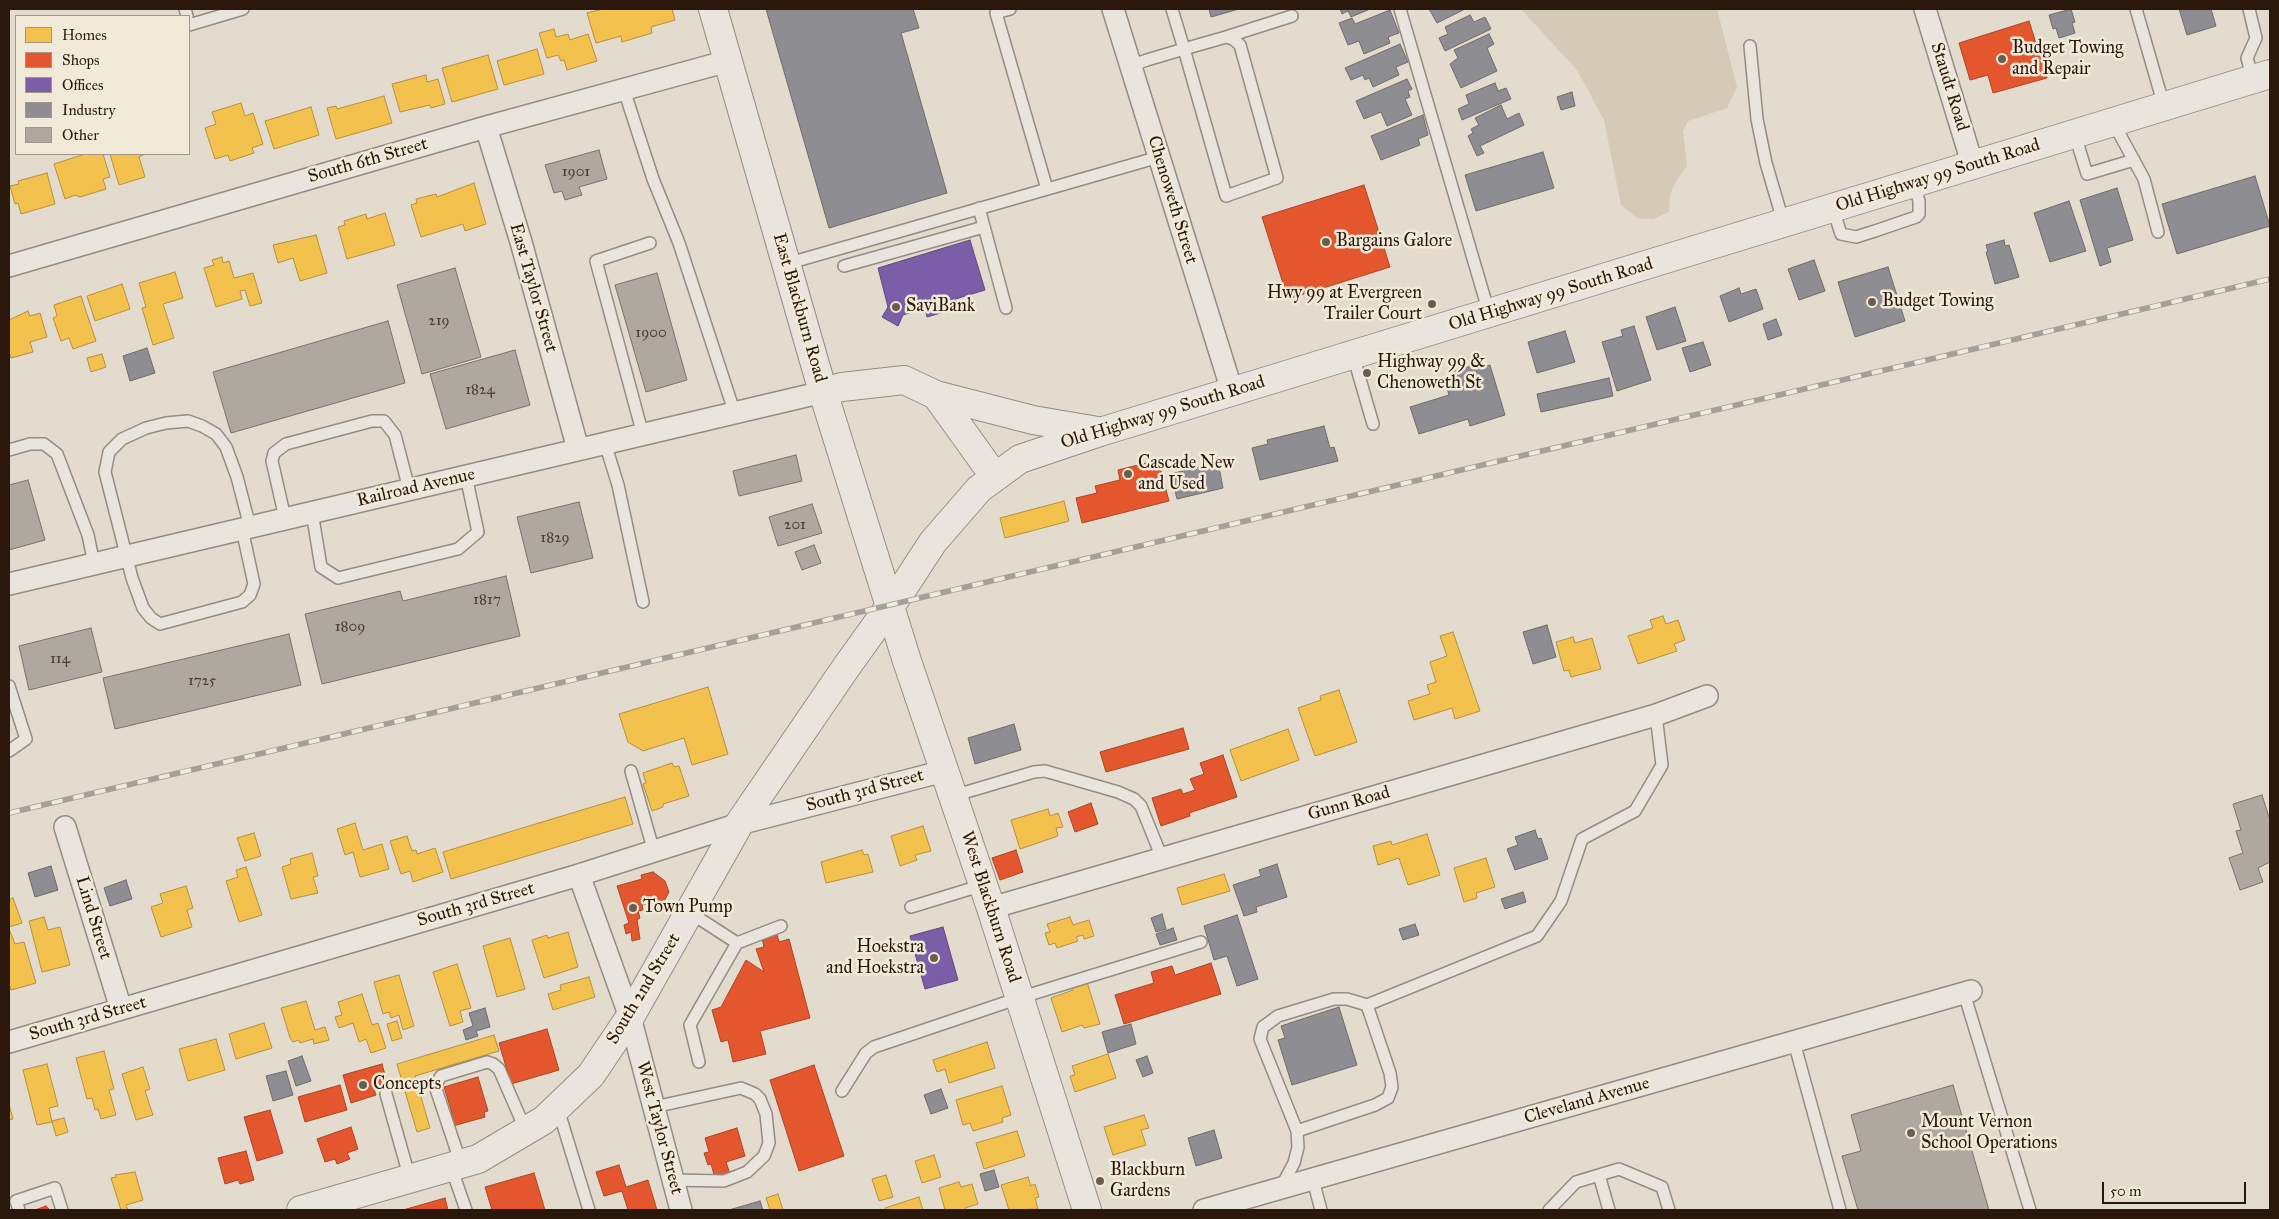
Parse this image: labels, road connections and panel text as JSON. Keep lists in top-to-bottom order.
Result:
{
  "streets": {
    "street": [
      "Staudt Road",
      "South 6th Street",
      "Old Highway 99 South Road",
      "Chenoweth Street",
      "East Taylor Street",
      "East Blackburn Road",
      "Railroad Avenue",
      "South 3rd Street",
      "Gunn Road",
      "West Blackburn Road",
      "Lind Street",
      "South 2nd Street",
      "Cleveland Avenue",
      "West Taylor Street"
    ]
  },
  "crossings": [
    ["Staudt Road", "Old Highway 99 South Road"],
    ["South 6th Street", "East Taylor Street"],
    ["South 6th Street", "East Blackburn Road"],
    ["Old Highway 99 South Road", "Chenoweth Street"],
    ["Old Highway 99 South Road", "East Blackburn Road"],
    ["Old Highway 99 South Road", "West Blackburn Road"],
    ["Old Highway 99 South Road", "South 2nd Street"],
    ["East Taylor Street", "Railroad Avenue"],
    ["East Blackburn Road", "Railroad Avenue"],
    ["East Blackburn Road", "West Blackburn Road"],
    ["East Blackburn Road", "South 2nd Street"],
    ["South 3rd Street", "West Blackburn Road"],
    ["South 3rd Street", "Lind Street"],
    ["South 3rd Street", "South 2nd Street"],
    ["South 3rd Street", "West Taylor Street"],
    ["Gunn Road", "West Blackburn Road"],
    ["West Blackburn Road", "South 2nd Street"],
    ["South 2nd Street", "West Taylor Street"]
  ],
  "places": [
    "Budget Towing and Repair",
    "Bargains Galore",
    "Budget Towing",
    "Hwy 99 at Evergreen Trailer Court",
    "SaviBank",
    "Highway 99 & Chenoweth St",
    "Cascade New and Used",
    "Town Pump",
    "Hoekstra and Hoekstra",
    "Concepts",
    "Mount Vernon School Operations",
    "Blackburn Gardens"
  ],
  "house_numbers": [
    "1901",
    "219",
    "1900",
    "1824",
    "201",
    "1829",
    "1817",
    "1809",
    "114",
    "1725"
  ],
  "legend": [
    "Homes",
    "Shops",
    "Offices",
    "Industry",
    "Other"
  ],
  "scale_bar": "50 m"
}
